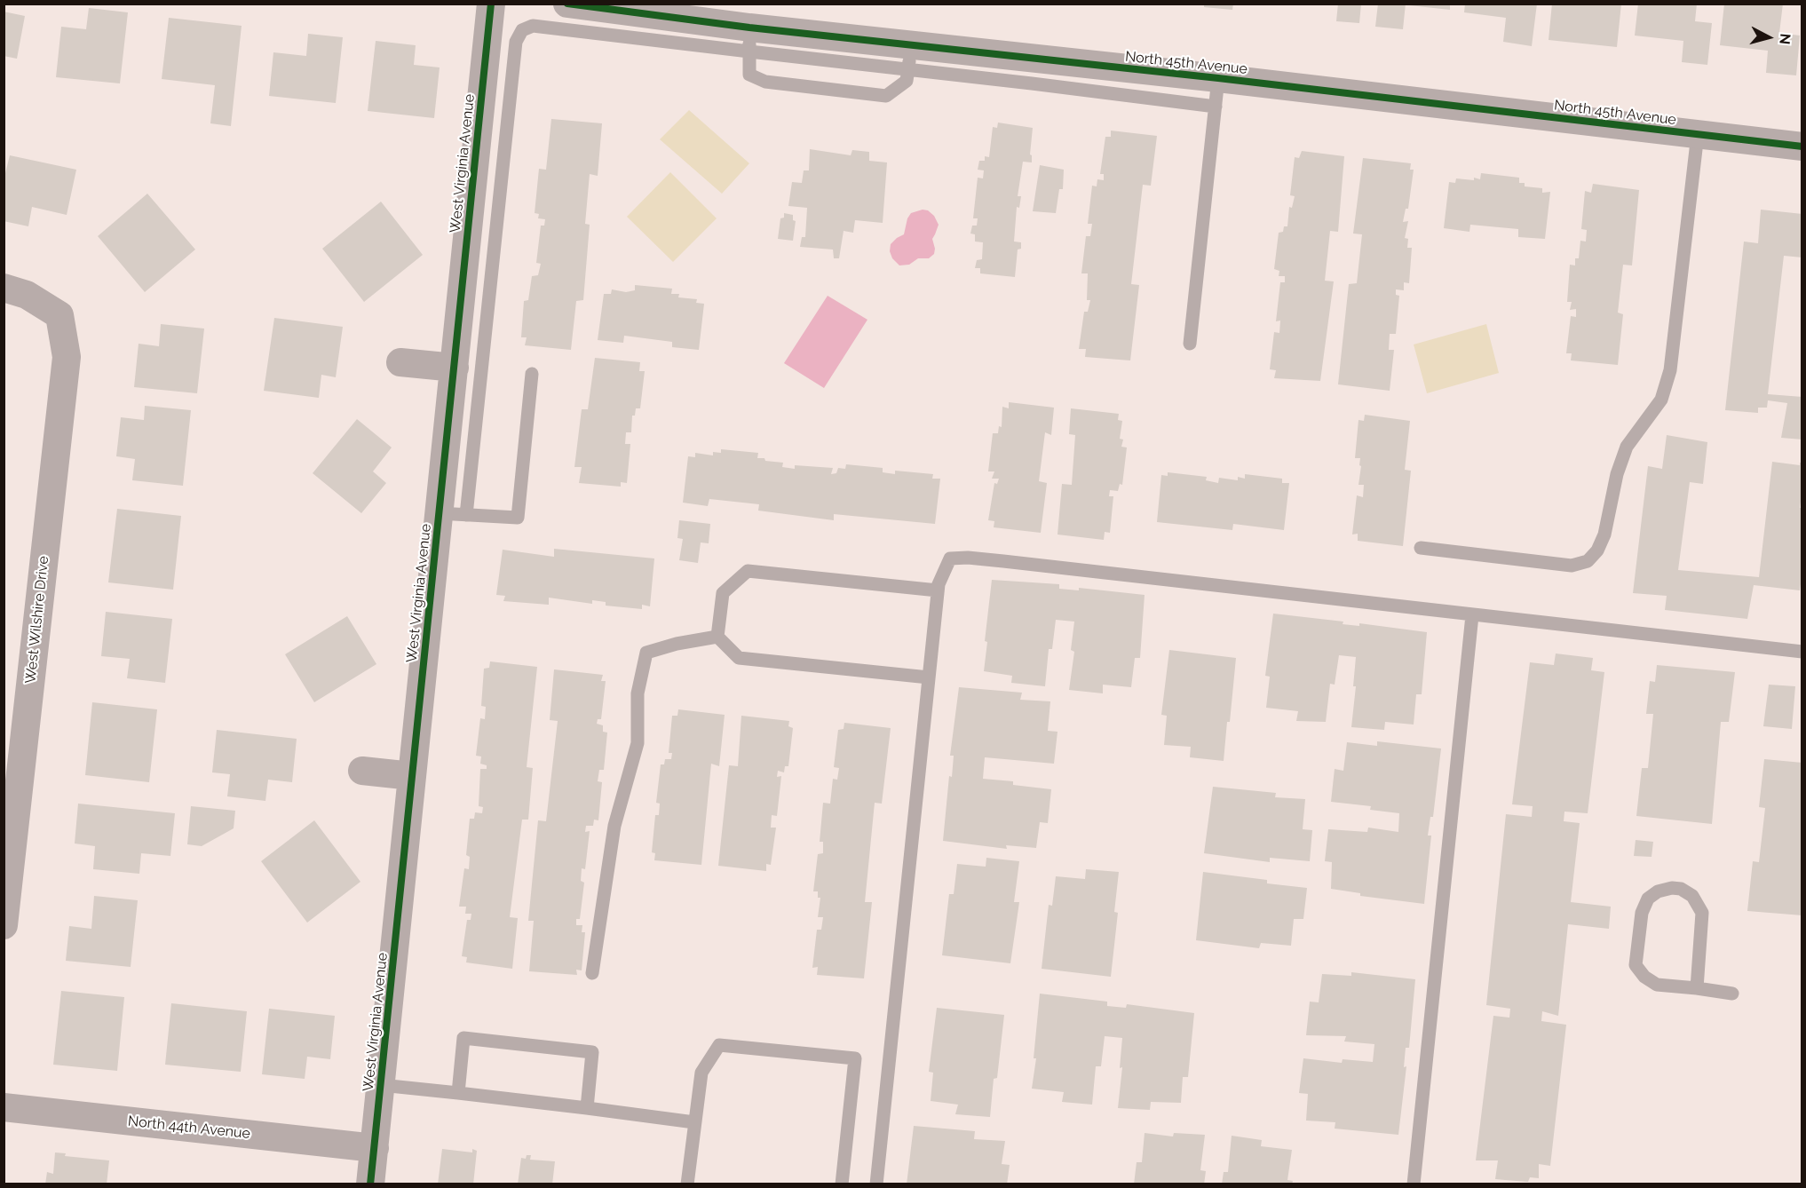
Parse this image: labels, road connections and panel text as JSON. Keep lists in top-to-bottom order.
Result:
{
  "streets": {
    "street": [
      "North 45th Avenue",
      "West Virginia Avenue",
      "West Wilshire Drive",
      "North 44th Avenue"
    ]
  },
  "crossings": [
    ["West Virginia Avenue", "North 44th Avenue"]
  ],
  "north": "right"
}
